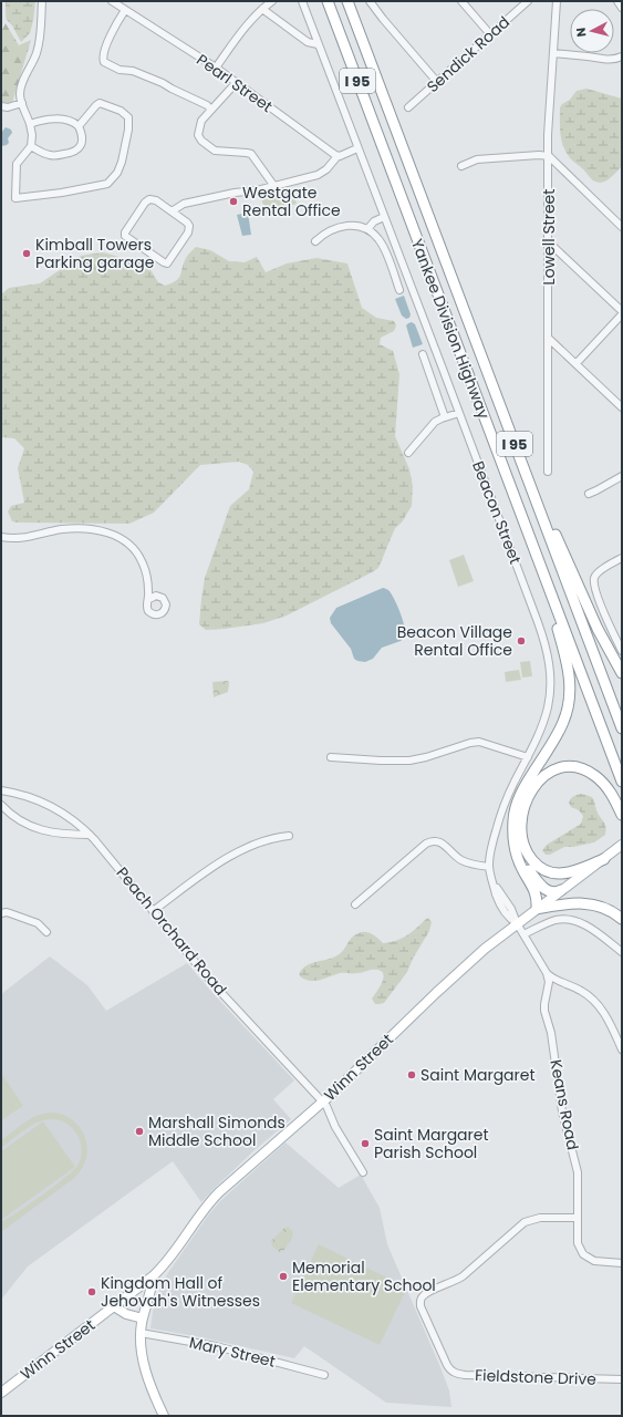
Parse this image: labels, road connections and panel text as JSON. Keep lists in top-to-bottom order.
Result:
{
  "streets": {
    "highway": ["I 95", "Yankee Division Highway"],
    "main road": ["Winn Street"],
    "street": [
      "Sendick Road",
      "Pearl Street",
      "Lowell Street",
      "Beacon Street",
      "Peach Orchard Road",
      "Keans Road",
      "Mary Street",
      "Fieldstone Drive"
    ]
  },
  "crossings": [
    ["Beacon Street", "Winn Street"],
    ["Peach Orchard Road", "Winn Street"],
    ["Keans Road", "Fieldstone Drive"]
  ],
  "places": [
    "Westgate Rental Office",
    "Kimball Towers Parking garage",
    "Beacon Village Rental Office",
    "Saint Margaret",
    "Marshall Simonds Middle School",
    "Saint Margaret Parish School",
    "Memorial Elementary School",
    "Kingdom Hall of Jehovah's Witnesses"
  ],
  "north": "left"
}
